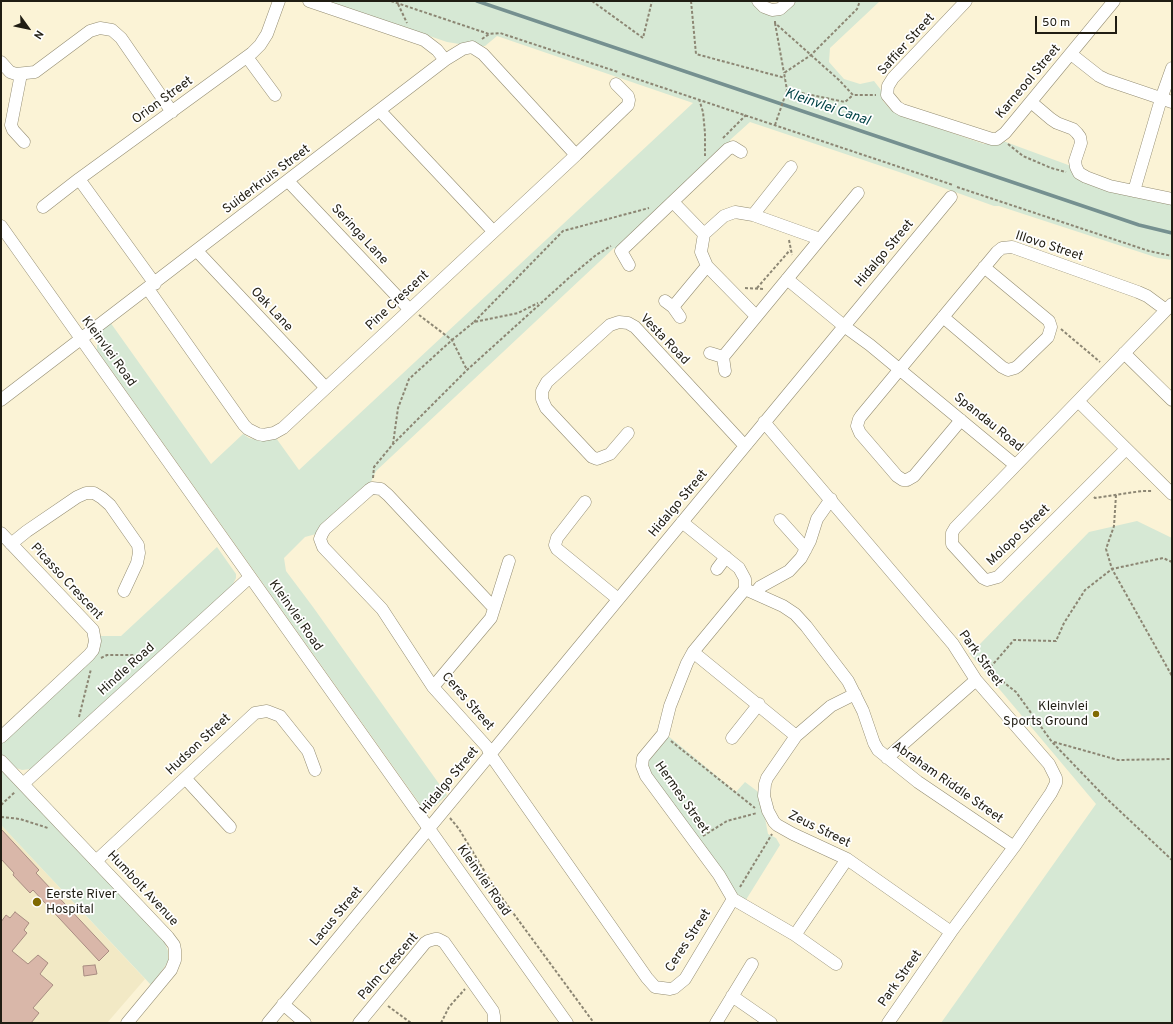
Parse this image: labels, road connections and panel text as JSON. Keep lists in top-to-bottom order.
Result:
{
  "streets": {
    "street": [
      "Saffier Street",
      "Karneool Street",
      "Orion Street",
      "Suiderkruis Street",
      "Seringa Lane",
      "Illovo Street",
      "Hidalgo Street",
      "Pine Crescent",
      "Oak Lane",
      "Vesta Road",
      "Kleinvlei Road",
      "Spandau Road",
      "Molopo Street",
      "Picasso Crescent",
      "Park Street",
      "Hindle Road",
      "Ceres Street",
      "Hudson Street",
      "Abraham Riddle Street",
      "Hermes Street",
      "Zeus Street",
      "Humbolt Avenue",
      "Lacus Street",
      "Palm Crescent"
    ]
  },
  "crossings": [
    ["Saffier Street", "Karneool Street"],
    ["Suiderkruis Street", "Seringa Lane"],
    ["Suiderkruis Street", "Pine Crescent"],
    ["Suiderkruis Street", "Oak Lane"],
    ["Suiderkruis Street", "Kleinvlei Road"],
    ["Seringa Lane", "Pine Crescent"],
    ["Illovo Street", "Spandau Road"],
    ["Hidalgo Street", "Vesta Road"],
    ["Hidalgo Street", "Kleinvlei Road"],
    ["Hidalgo Street", "Spandau Road"],
    ["Hidalgo Street", "Park Street"],
    ["Hidalgo Street", "Ceres Street"],
    ["Hidalgo Street", "Lacus Street"],
    ["Pine Crescent", "Oak Lane"],
    ["Kleinvlei Road", "Hindle Road"],
    ["Kleinvlei Road", "Lacus Street"],
    ["Spandau Road", "Molopo Street"],
    ["Park Street", "Abraham Riddle Street"],
    ["Park Street", "Hermes Street"],
    ["Park Street", "Zeus Street"],
    ["Hindle Road", "Humbolt Avenue"],
    ["Ceres Street", "Hermes Street"],
    ["Hudson Street", "Humbolt Avenue"],
    ["Abraham Riddle Street", "Hermes Street"],
    ["Abraham Riddle Street", "Zeus Street"]
  ],
  "water": ["Kleinvlei Canal"],
  "places": ["Kleinvlei Sports Ground", "Eerste River Hospital"],
  "scale_bar": "50 m",
  "north": "bottom right"
}
